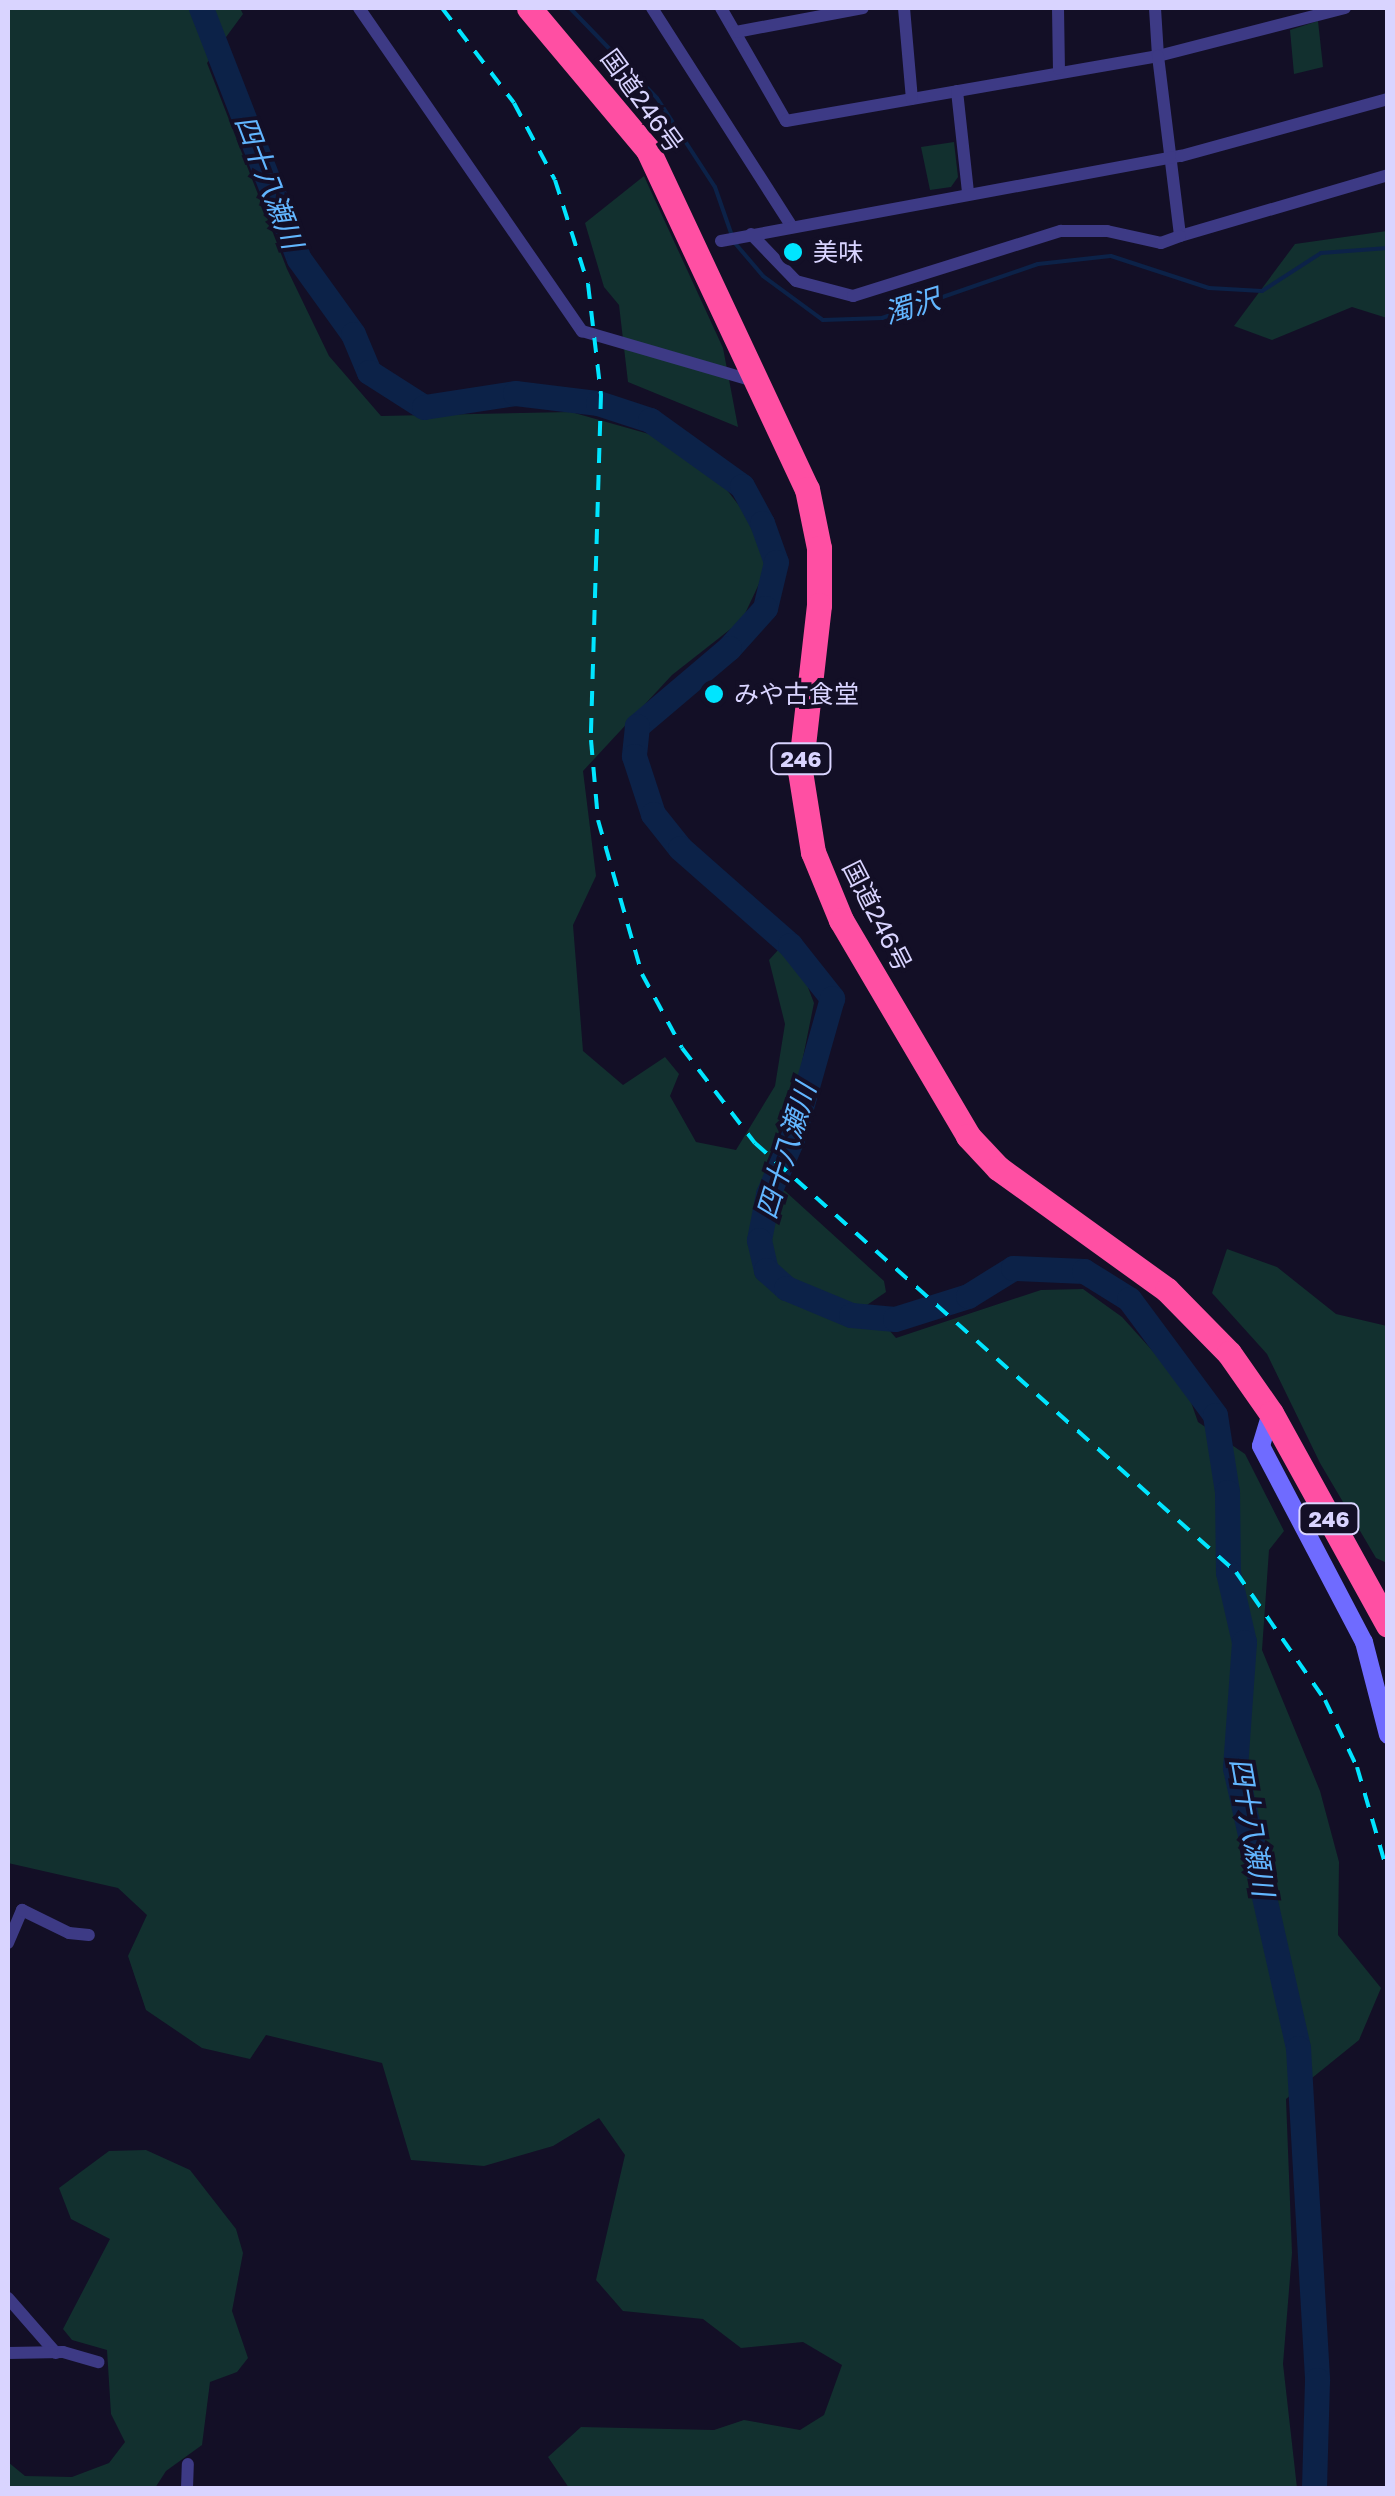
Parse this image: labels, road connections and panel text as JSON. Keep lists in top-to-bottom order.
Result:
{
  "streets": {
    "highway": ["国道246号", "246"]
  },
  "water": ["四十八瀬川", "濁沢"],
  "places": ["美味", "みや古食堂"]
}
